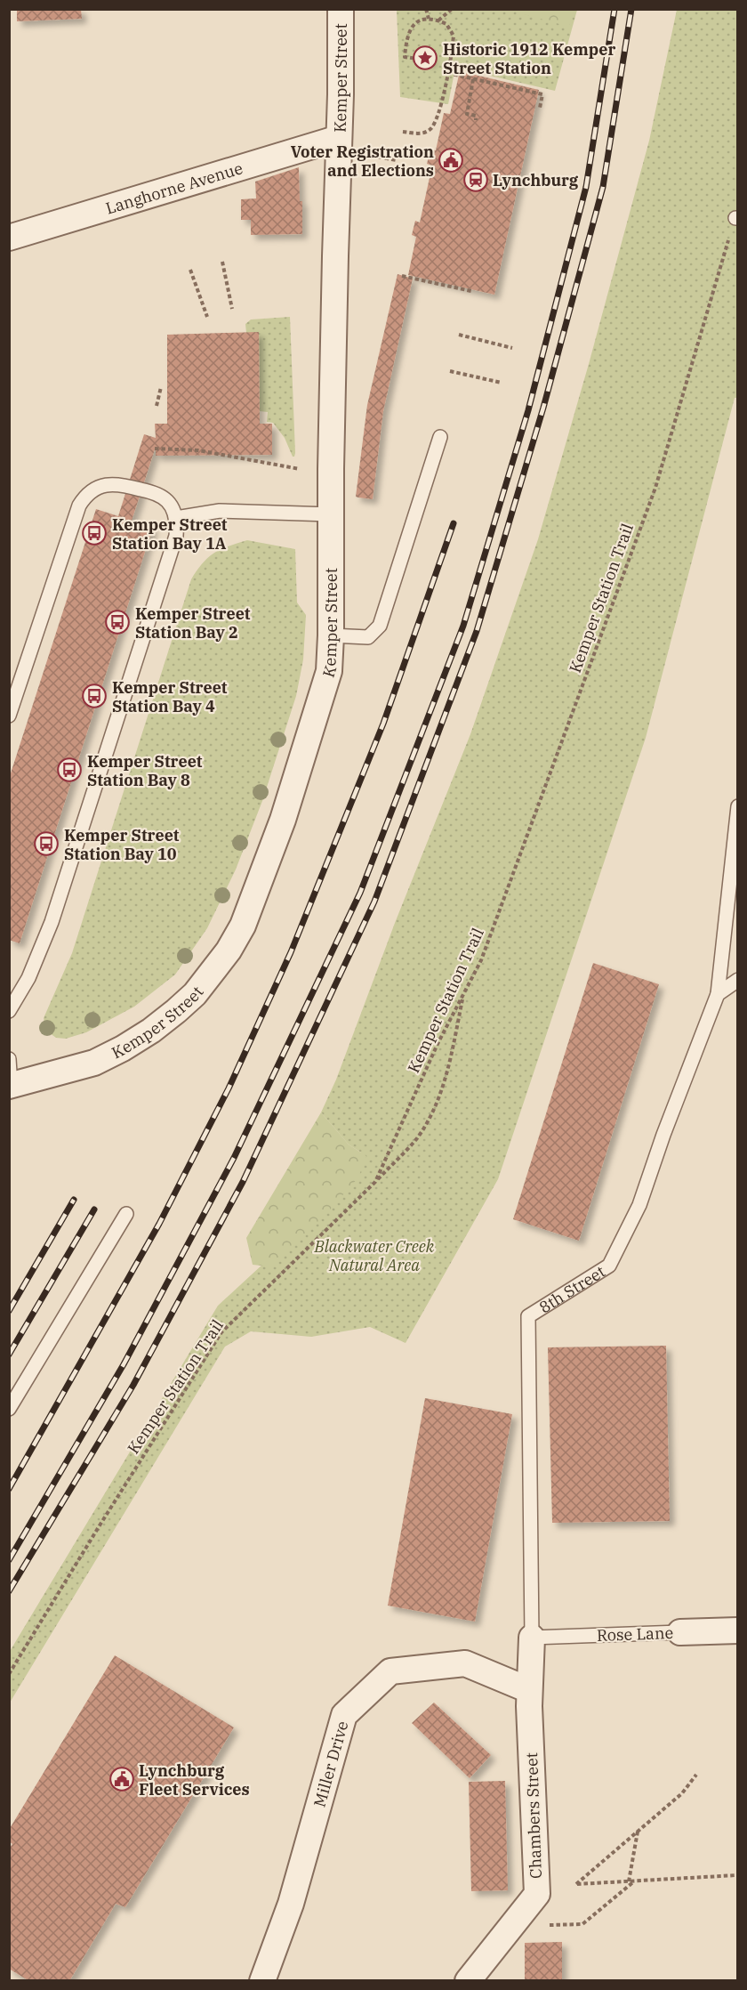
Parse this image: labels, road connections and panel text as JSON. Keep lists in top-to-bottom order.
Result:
{
  "streets": {
    "street": [
      "Kemper Street",
      "Langhorne Avenue",
      "8th Street",
      "Rose Lane",
      "Miller Drive",
      "Chambers Street"
    ],
    "path": ["Kemper Station Trail"]
  },
  "crossings": [
    ["Kemper Street", "Langhorne Avenue"],
    ["8th Street", "Rose Lane"],
    ["8th Street", "Miller Drive"],
    ["8th Street", "Chambers Street"],
    ["Miller Drive", "Chambers Street"]
  ],
  "parks": ["Blackwater Creek Natural Area"],
  "places": {
    "place": ["Historic 1912 Kemper Street Station"],
    "public building": ["Voter Registration and Elections", "Lynchburg Fleet Services"],
    "station": ["Lynchburg"],
    "bus stop": [
      "Kemper Street Station Bay 1A",
      "Kemper Street Station Bay 2",
      "Kemper Street Station Bay 4",
      "Kemper Street Station Bay 8",
      "Kemper Street Station Bay 10"
    ]
  }
}
